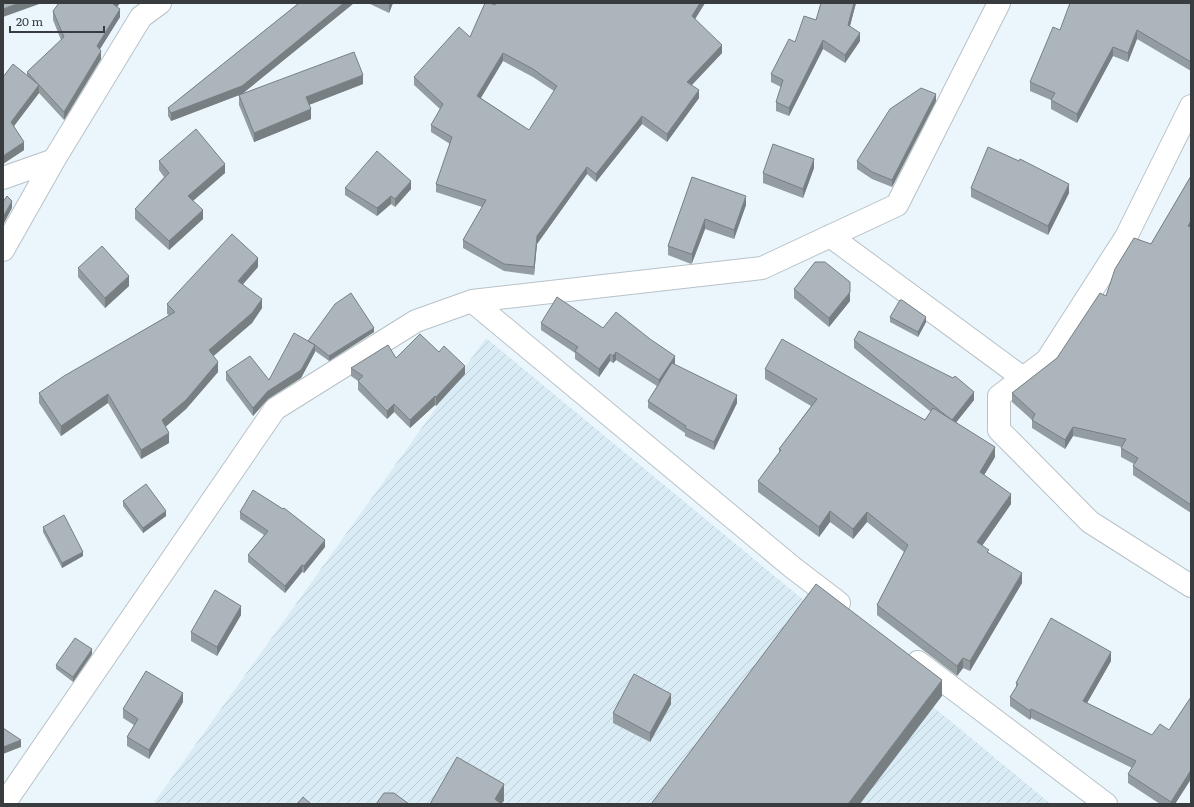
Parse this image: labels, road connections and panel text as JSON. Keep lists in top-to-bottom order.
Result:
{
  "scale_bar": "20 m"
}
